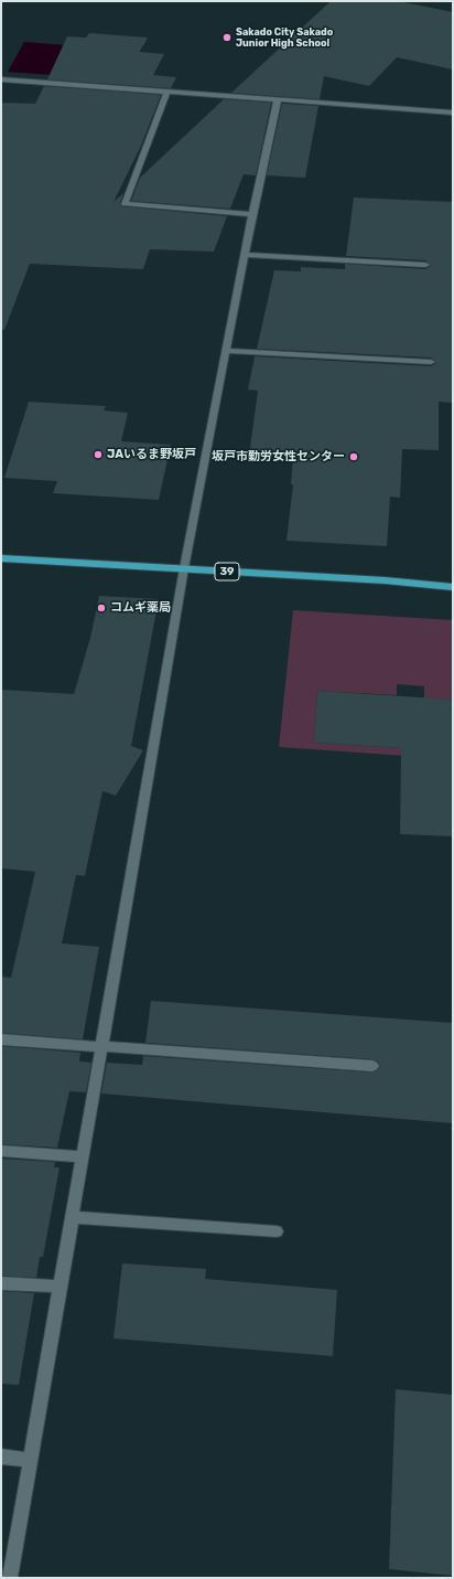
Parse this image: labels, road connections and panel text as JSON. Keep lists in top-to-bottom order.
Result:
{
  "streets": {
    "main road": ["39"]
  },
  "places": [
    "Sakado City Sakado Junior High School",
    "JAいるま野坂戸",
    "坂戸市勤労女性センター",
    "コムギ薬局"
  ]
}
